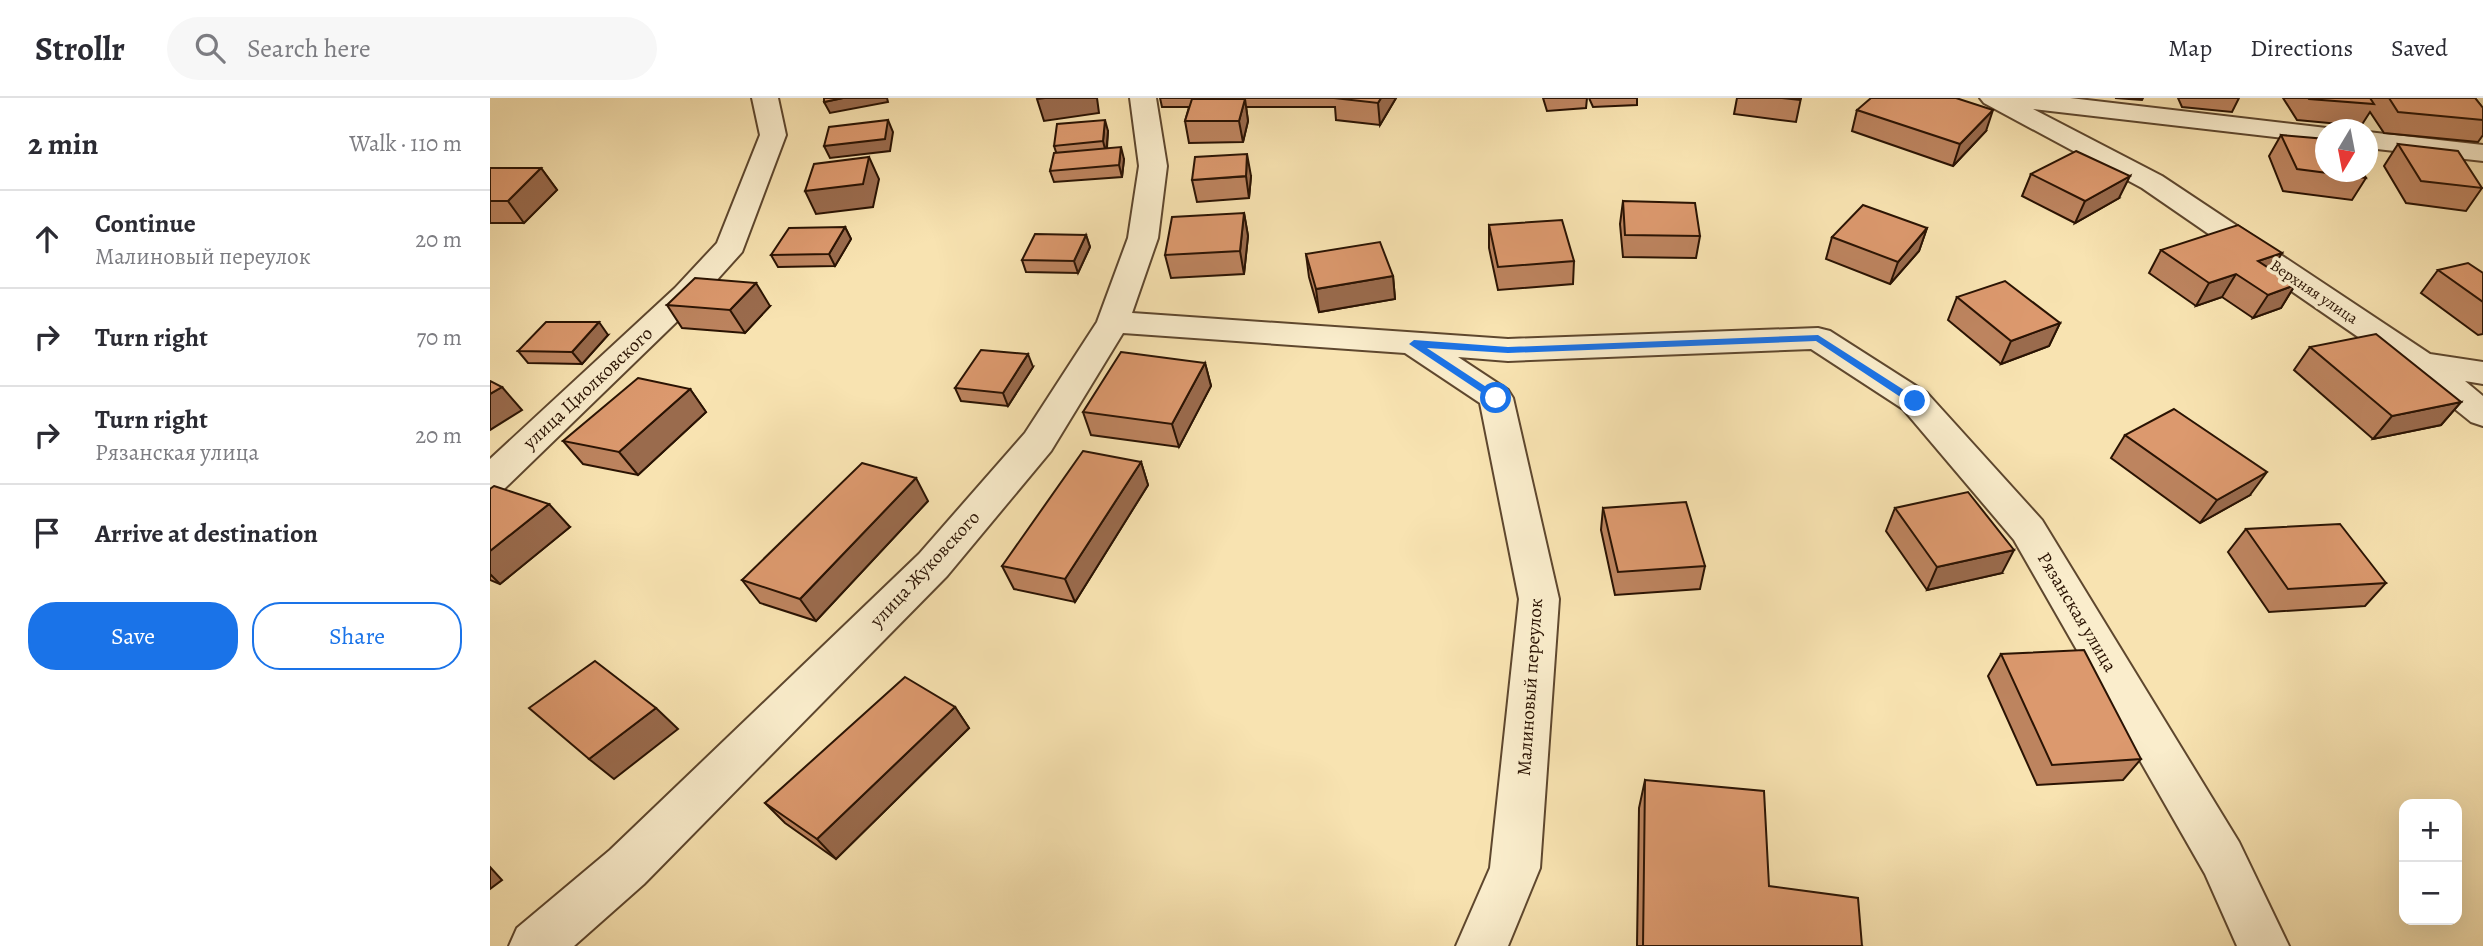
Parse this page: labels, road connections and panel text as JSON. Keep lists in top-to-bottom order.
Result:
{
  "streets": {
    "street": [
      "Верхняя улица",
      "улица Циолковского",
      "улица Жуковского",
      "Рязанская улица",
      "Малиновый переулок"
    ]
  },
  "crossings": [
    ["Рязанская улица", "Малиновый переулок"]
  ],
  "north": "bottom",
  "page": {
    "header": "Strollr",
    "search": "Search here",
    "nav": ["Map", "Directions", "Saved"],
    "heading": ["2 min", "Walk · 110 m"],
    "list": [
      ["Continue", "Малиновый переулок", "20 m"],
      ["Turn right", "70 m"],
      ["Turn right", "Рязанская улица", "20 m"],
      "Arrive at destination"
    ],
    "buttons": ["Save", "Share"],
    "map_buttons": ["+", "−"]
  }
}
